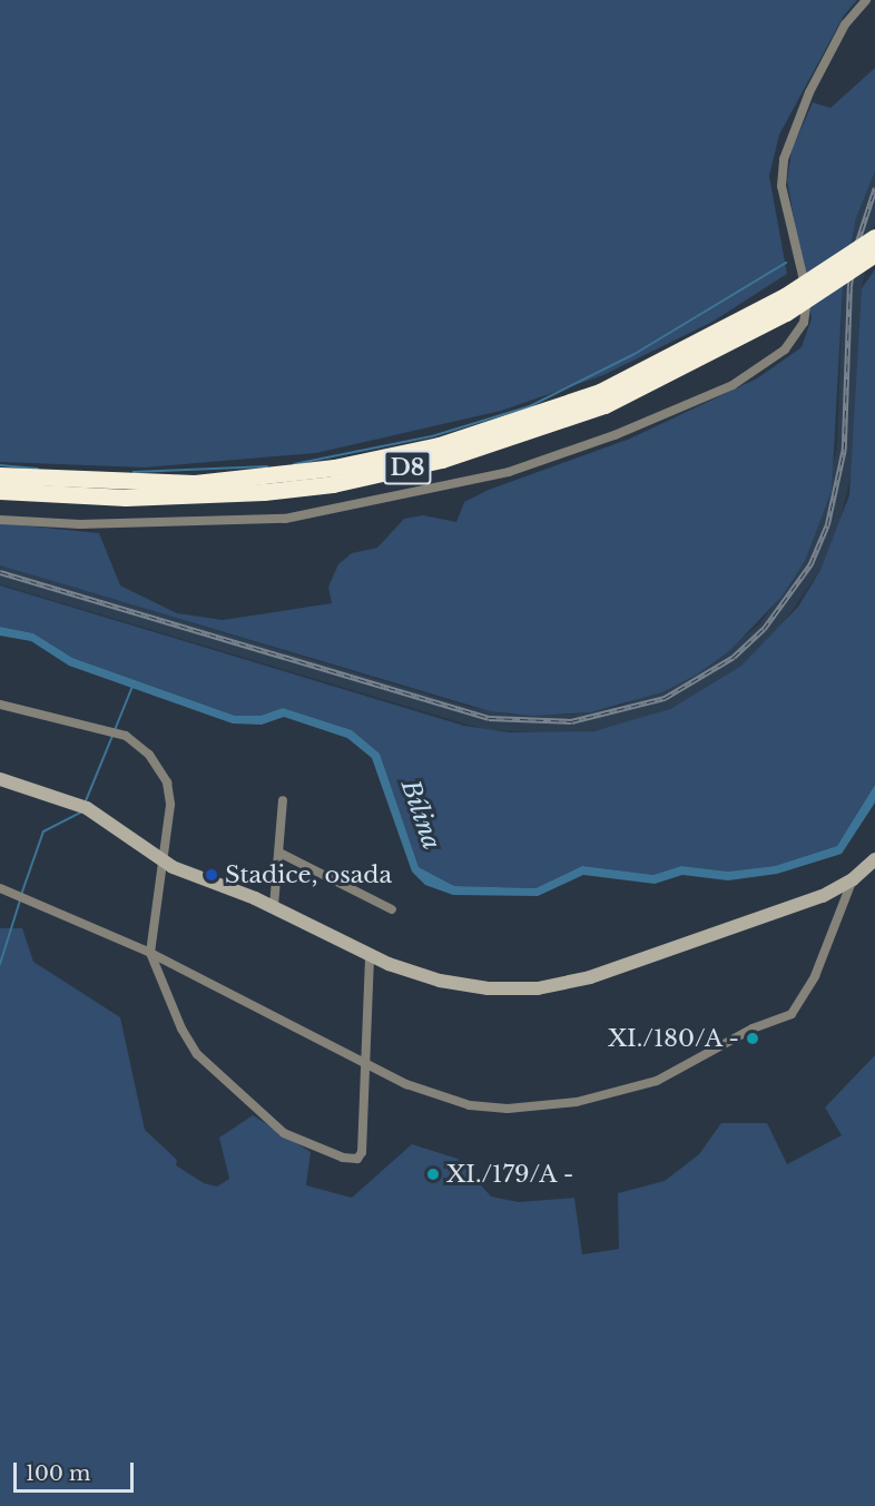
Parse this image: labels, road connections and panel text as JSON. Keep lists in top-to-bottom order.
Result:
{
  "streets": {
    "highway": ["D8"]
  },
  "water": ["Bílina"],
  "places": ["Stadice, osada", "XI./180/A -", "XI./179/A -"],
  "scale_bar": "100 m"
}
